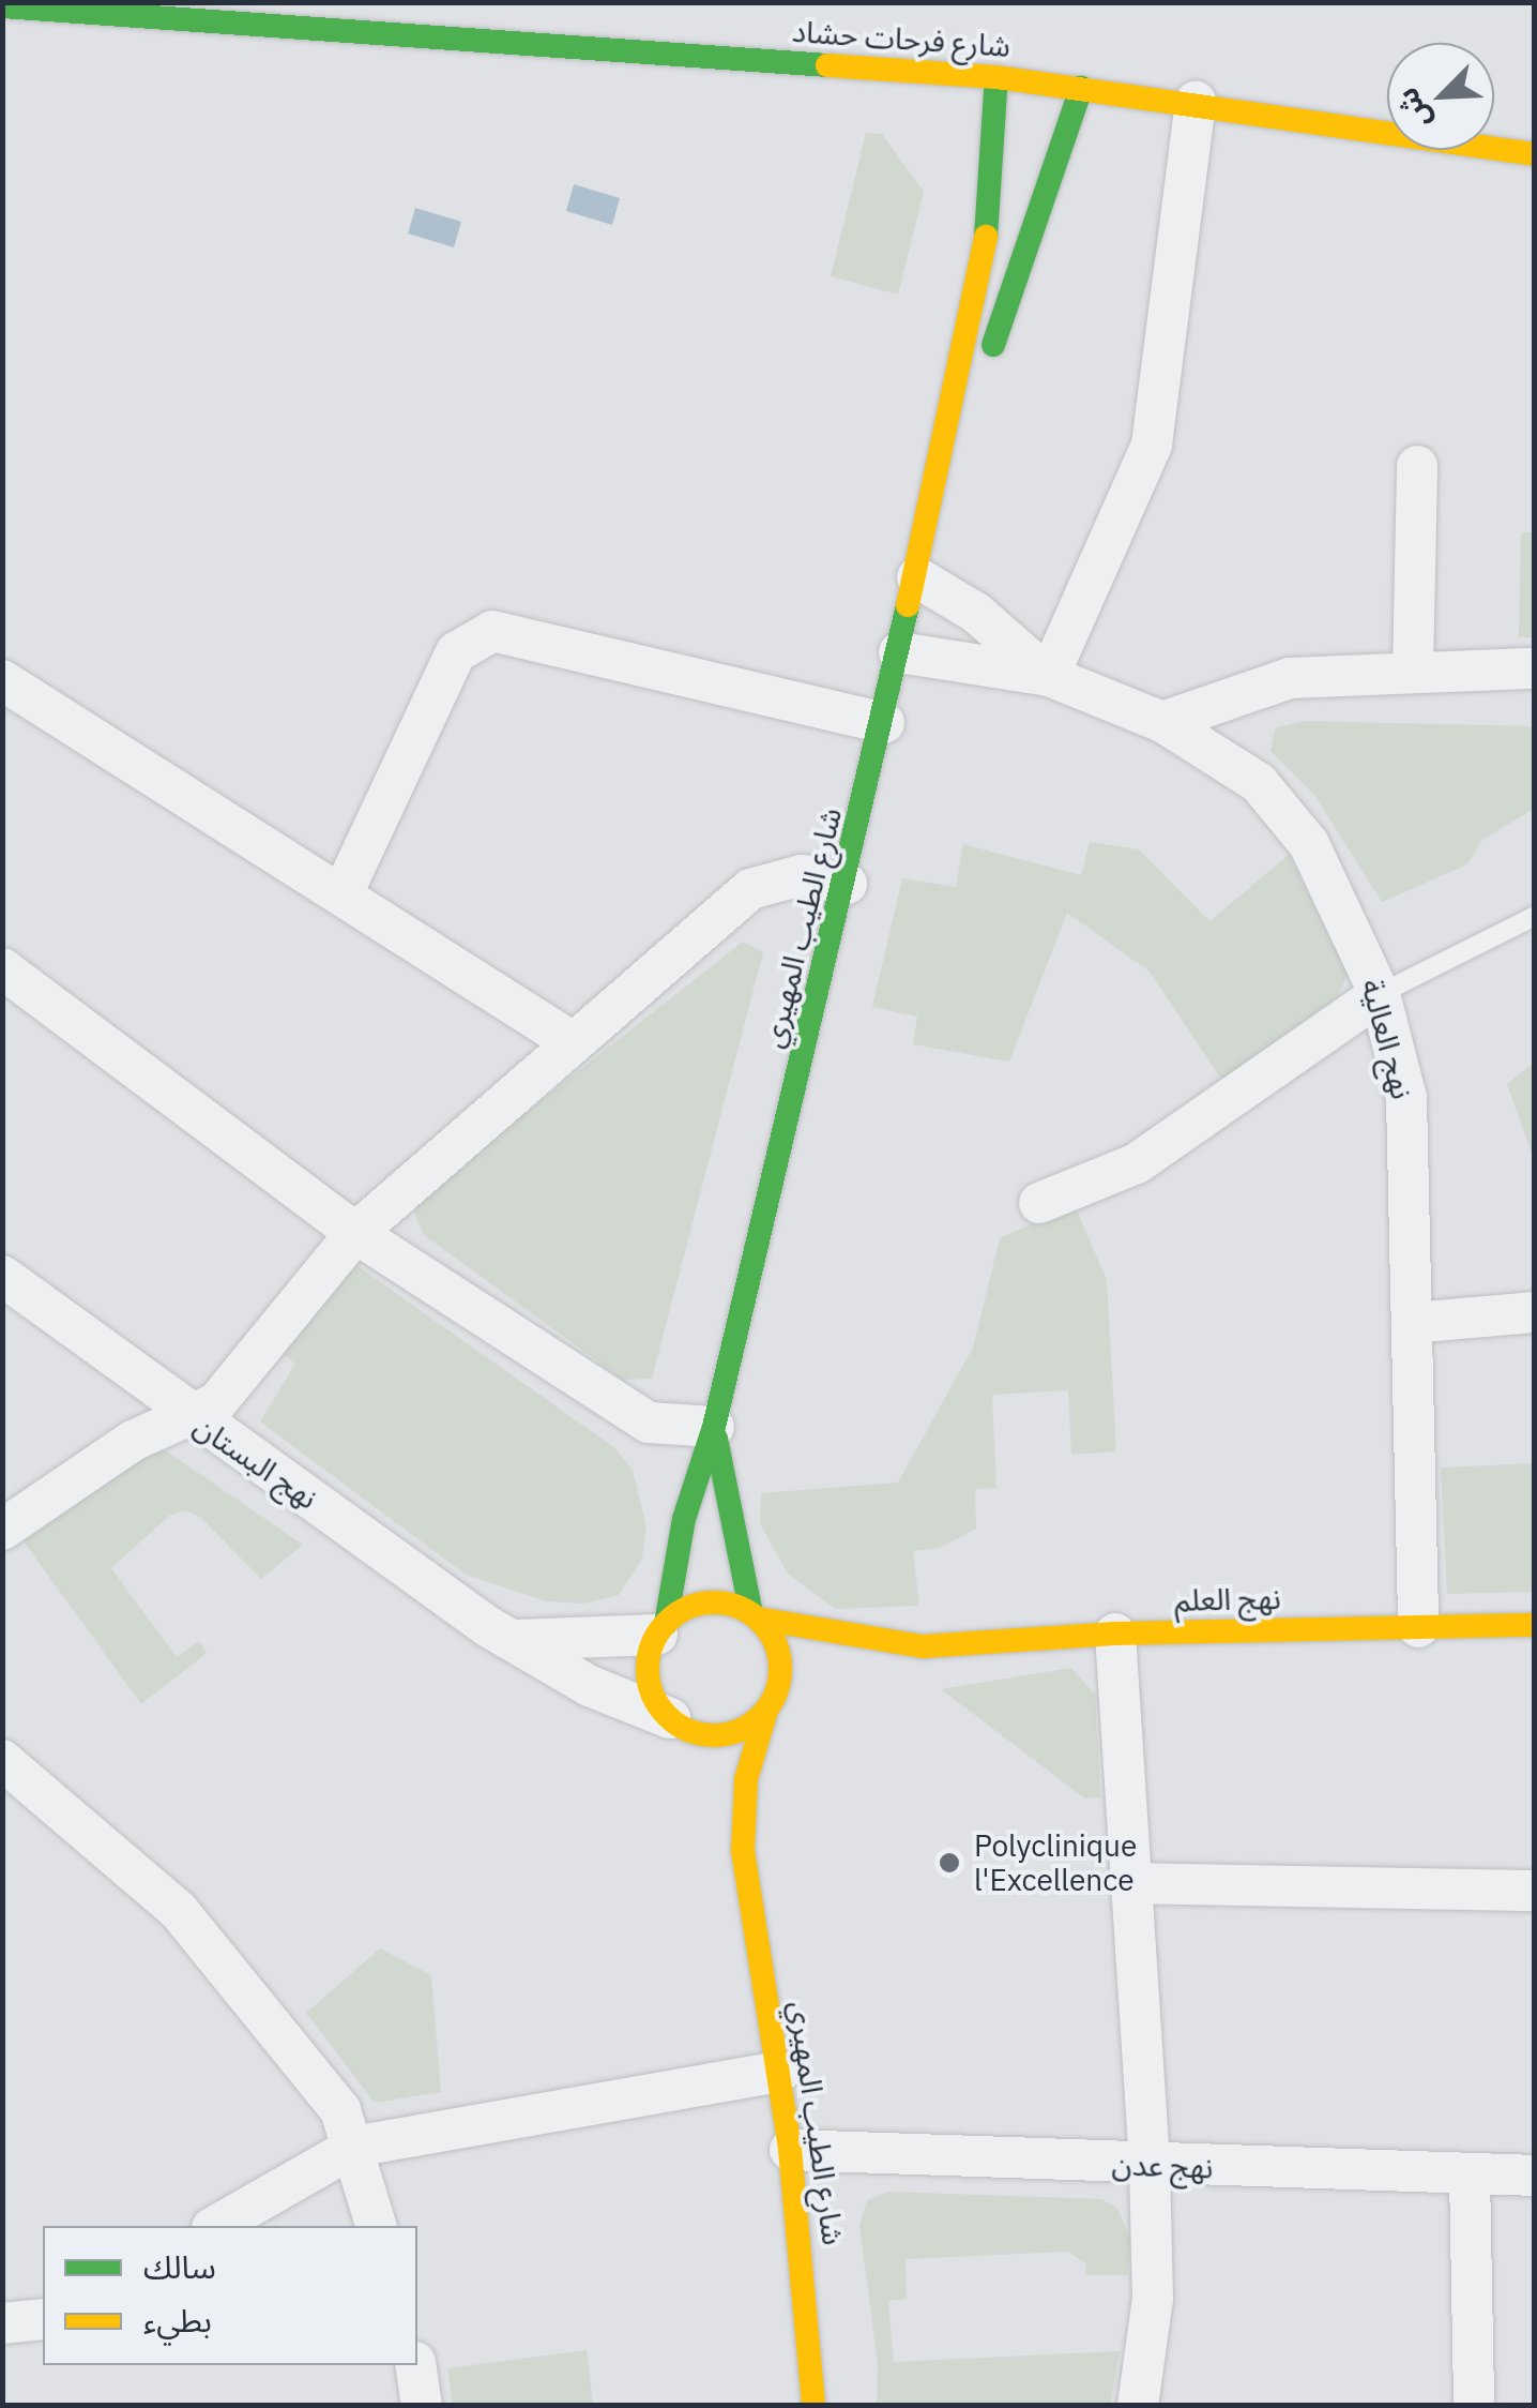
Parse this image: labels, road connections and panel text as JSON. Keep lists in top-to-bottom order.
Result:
{
  "streets": {
    "street": [
      "شارع فرحات حشاد",
      "شارع الطيب المهيري",
      "نهج العالية",
      "نهج البستان",
      "نهج العلم",
      "نهج عدن"
    ]
  },
  "crossings": [
    ["شارع فرحات حشاد", "شارع الطيب المهيري"],
    ["شارع الطيب المهيري", "نهج العالية"],
    ["شارع الطيب المهيري", "نهج البستان"],
    ["شارع الطيب المهيري", "نهج العلم"],
    ["شارع الطيب المهيري", "نهج عدن"],
    ["نهج العالية", "نهج العلم"],
    ["نهج البستان", "نهج العلم"]
  ],
  "places": ["Polyclinique l'Excellence"],
  "legend": ["سالك", "بطيء"],
  "north": "bottom left"
}
